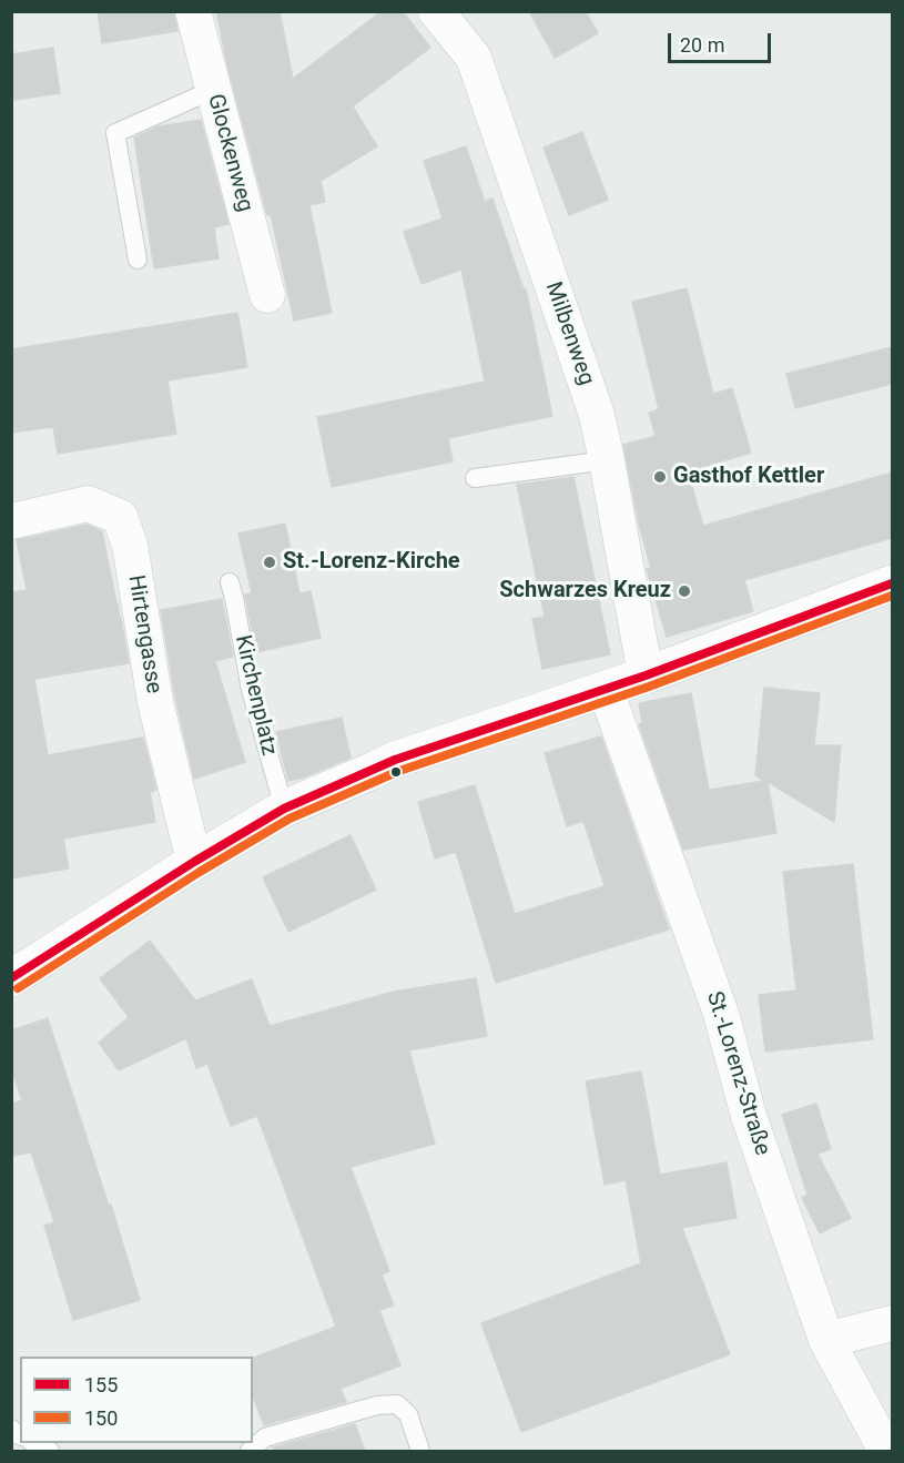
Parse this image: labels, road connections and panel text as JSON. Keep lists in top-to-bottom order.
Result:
{
  "streets": {
    "street": [
      "Glockenweg",
      "Milbenweg",
      "Hirtengasse",
      "St.-Lorenz-Straße"
    ],
    "lane": ["Kirchenplatz"]
  },
  "places": ["Gasthof Kettler", "St.-Lorenz-Kirche", "Schwarzes Kreuz"],
  "lines": ["transit line 155", "transit line 150"],
  "legend": ["155", "150"],
  "scale_bar": "20 m"
}
